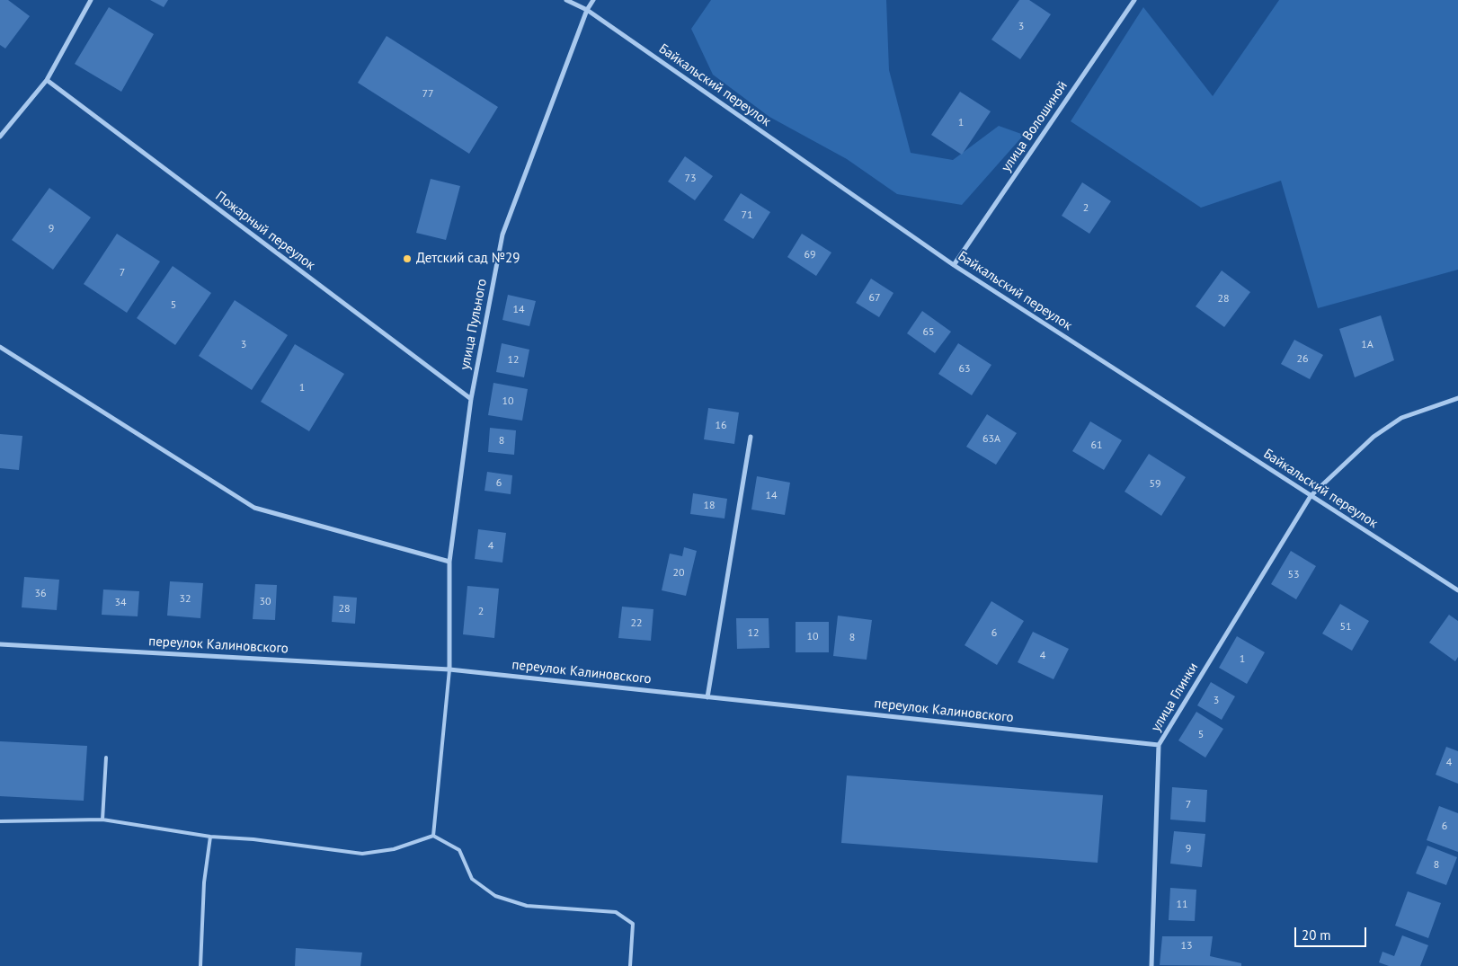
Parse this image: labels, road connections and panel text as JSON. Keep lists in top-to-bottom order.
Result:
{
  "streets": {
    "street": [
      "Байкальский переулок",
      "улица Волошиной",
      "Пожарный переулок",
      "улица Пульного",
      "переулок Калиновского",
      "улица Глинки"
    ]
  },
  "crossings": [
    ["Байкальский переулок", "улица Волошиной"],
    ["Байкальский переулок", "улица Пульного"],
    ["Байкальский переулок", "улица Глинки"],
    ["Пожарный переулок", "улица Пульного"],
    ["улица Пульного", "переулок Калиновского"],
    ["переулок Калиновского", "улица Глинки"]
  ],
  "places": ["Детский сад №29"],
  "house_numbers": [
    "3",
    "77",
    "1",
    "73",
    "2",
    "71",
    "9",
    "69",
    "7",
    "67",
    "28",
    "5",
    "14",
    "65",
    "3",
    "1А",
    "26",
    "12",
    "63",
    "1",
    "10",
    "16",
    "63А",
    "8",
    "61",
    "6",
    "59",
    "14",
    "18",
    "4",
    "20",
    "53",
    "36",
    "32",
    "30",
    "34",
    "28",
    "2",
    "22",
    "51",
    "12",
    "6",
    "10",
    "8",
    "4",
    "1",
    "3",
    "5",
    "4",
    "7",
    "6",
    "9",
    "8",
    "11",
    "13"
  ],
  "scale_bar": "20 m"
}
